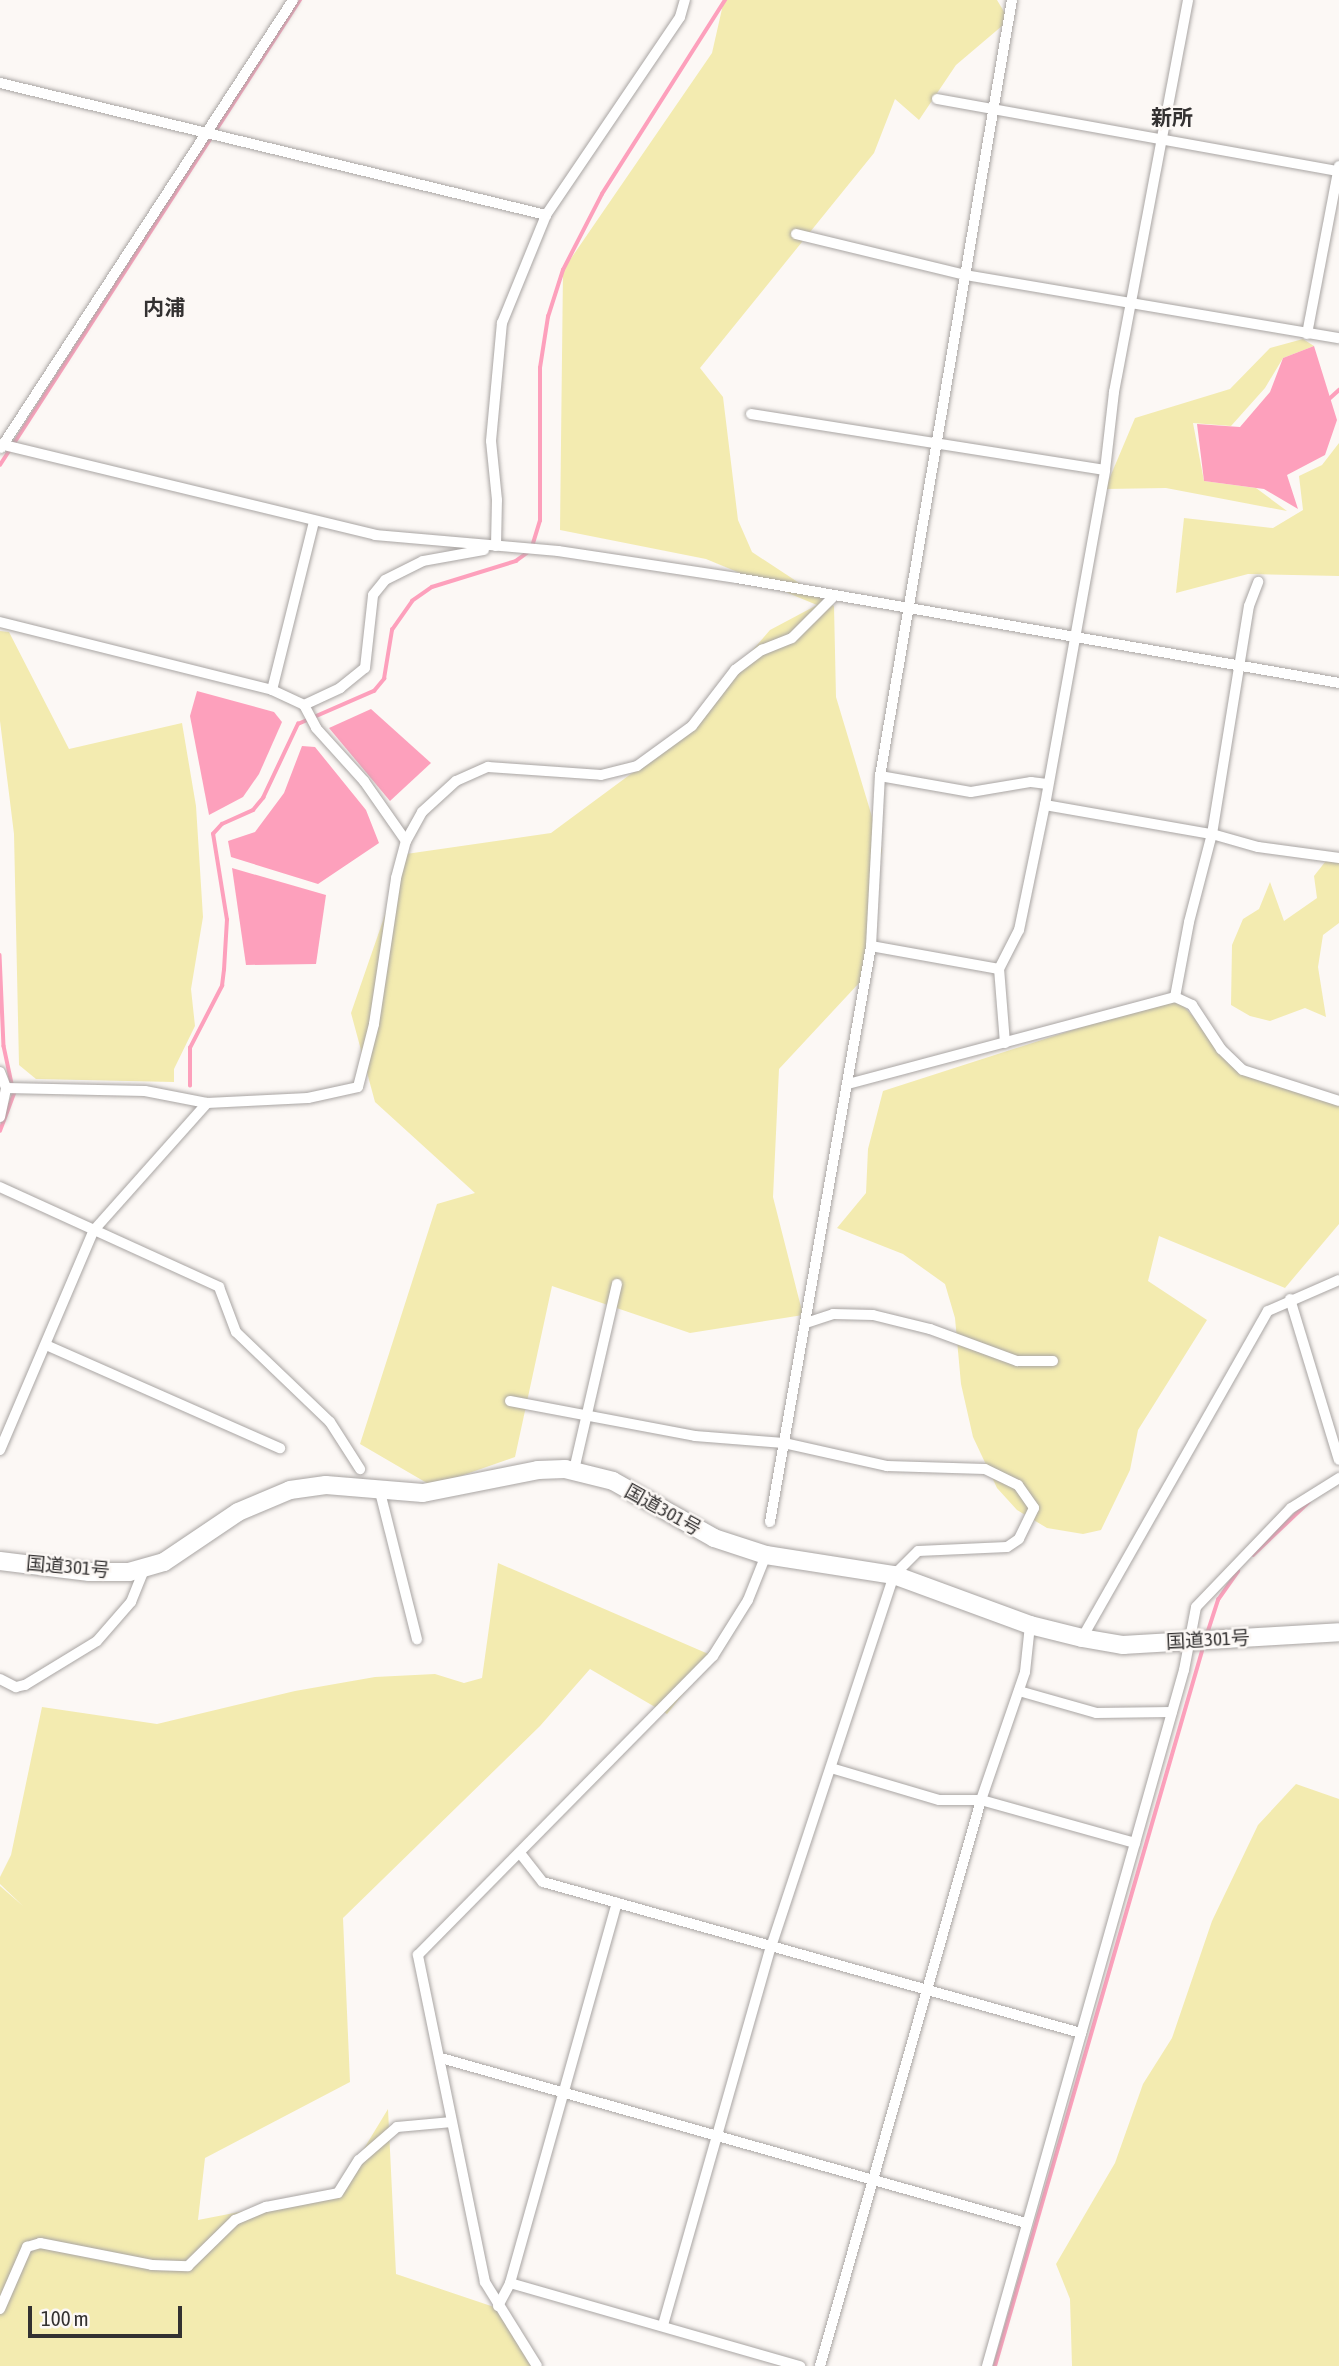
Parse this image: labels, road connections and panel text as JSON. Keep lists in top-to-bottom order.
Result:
{
  "streets": {
    "highway": ["国道301号"]
  },
  "districts": ["新所", "内浦"],
  "scale_bar": "100 m"
}
